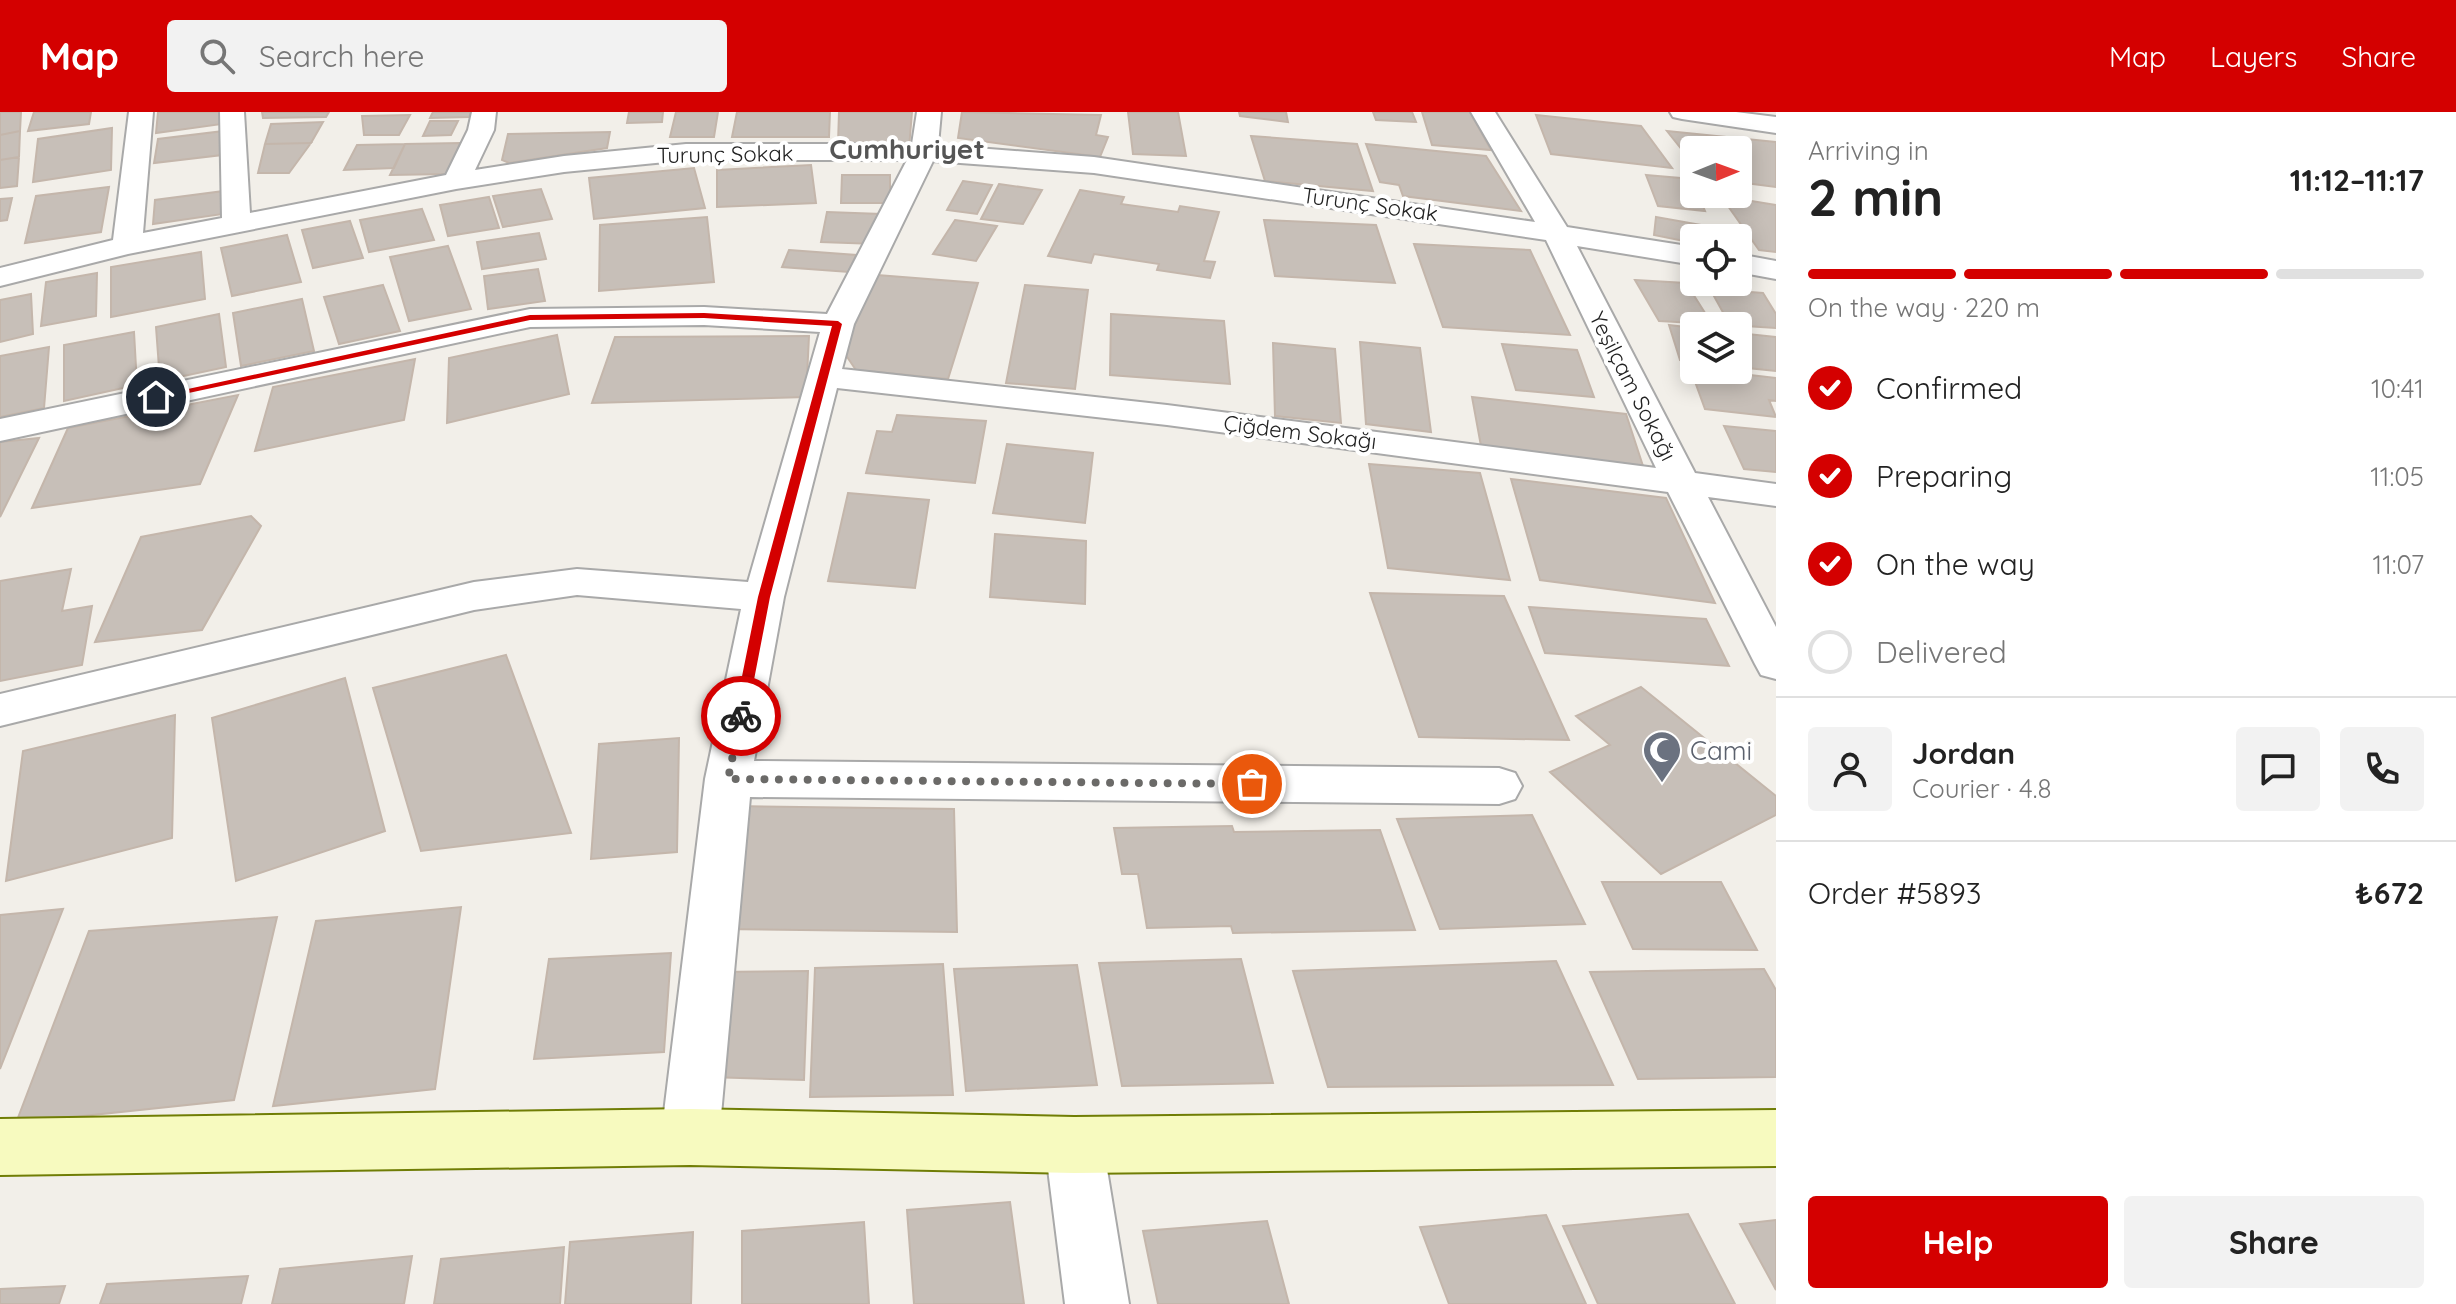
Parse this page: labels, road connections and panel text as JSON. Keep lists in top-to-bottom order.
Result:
{
  "streets": {
    "street": ["Turunç Sokak", "Yeşilçam Sokağı", "Çiğdem Sokağı"]
  },
  "crossings": [
    ["Turunç Sokak", "Yeşilçam Sokağı"],
    ["Yeşilçam Sokağı", "Çiğdem Sokağı"]
  ],
  "districts": ["Cumhuriyet"],
  "places": {
    "mosque": ["Cami"]
  },
  "north": "right",
  "page": {
    "header": "Map",
    "search": "Search here",
    "nav": ["Map", "Layers", "Share"],
    "heading": ["2 min", "Arriving in", "11:12–11:17"],
    "panel": [
      "Jordan",
      "Courier · 4.8",
      "Order #5893",
      "₺672"
    ],
    "bar": "On the way · 220 m",
    "list": [
      ["Confirmed", "10:41"],
      ["Preparing", "11:05"],
      ["On the way", "11:07"],
      "Delivered"
    ],
    "buttons": ["Help", "Share"]
  }
}
